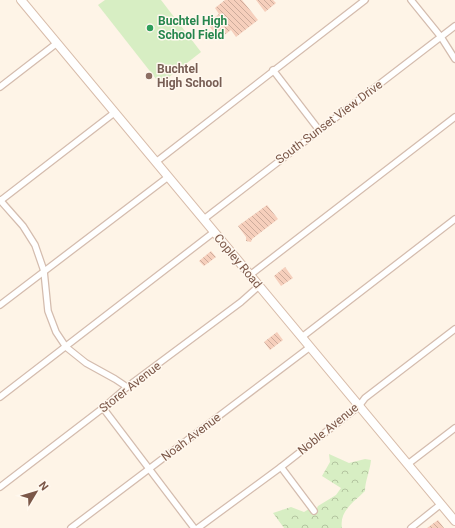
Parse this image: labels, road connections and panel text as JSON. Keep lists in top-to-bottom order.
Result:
{
  "streets": {
    "main road": ["Copley Road"],
    "street": [
      "South Sunset View Drive",
      "Storer Avenue",
      "Noble Avenue",
      "Noah Avenue"
    ]
  },
  "crossings": [
    ["South Sunset View Drive", "Copley Road"],
    ["Copley Road", "Storer Avenue"],
    ["Copley Road", "Noble Avenue"],
    ["Copley Road", "Noah Avenue"]
  ],
  "places": ["Buchtel High School Field", "Buchtel High School"],
  "north": "top right"
}
